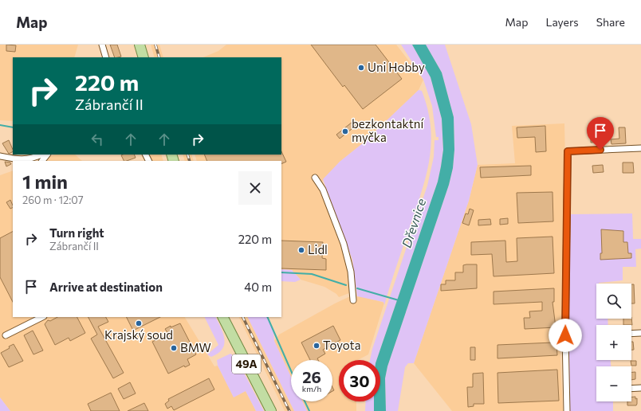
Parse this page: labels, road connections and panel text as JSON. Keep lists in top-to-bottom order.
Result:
{
  "streets": {
    "main road": ["49A"]
  },
  "water": ["Dřevnice"],
  "places": [
    "Uni Hobby",
    "bezkontaktní myčka",
    "Lidl",
    "Krajský soud",
    "Toyota",
    "BMW"
  ],
  "page": {
    "header": "Map",
    "nav": ["Map", "Layers", "Share"],
    "turn": ["220 m", "Zábrančí II"],
    "heading": ["1 min", "260 m · 12:07"],
    "list": [
      {
        "name": "Turn right",
        "note": "Zábrančí II",
        "value": "220 m"
      },
      {
        "name": "Arrive at destination",
        "value": "40 m"
      }
    ],
    "map_buttons": ["+", "−"],
    "speed": "26 km/h",
    "limit": "30"
  }
}
